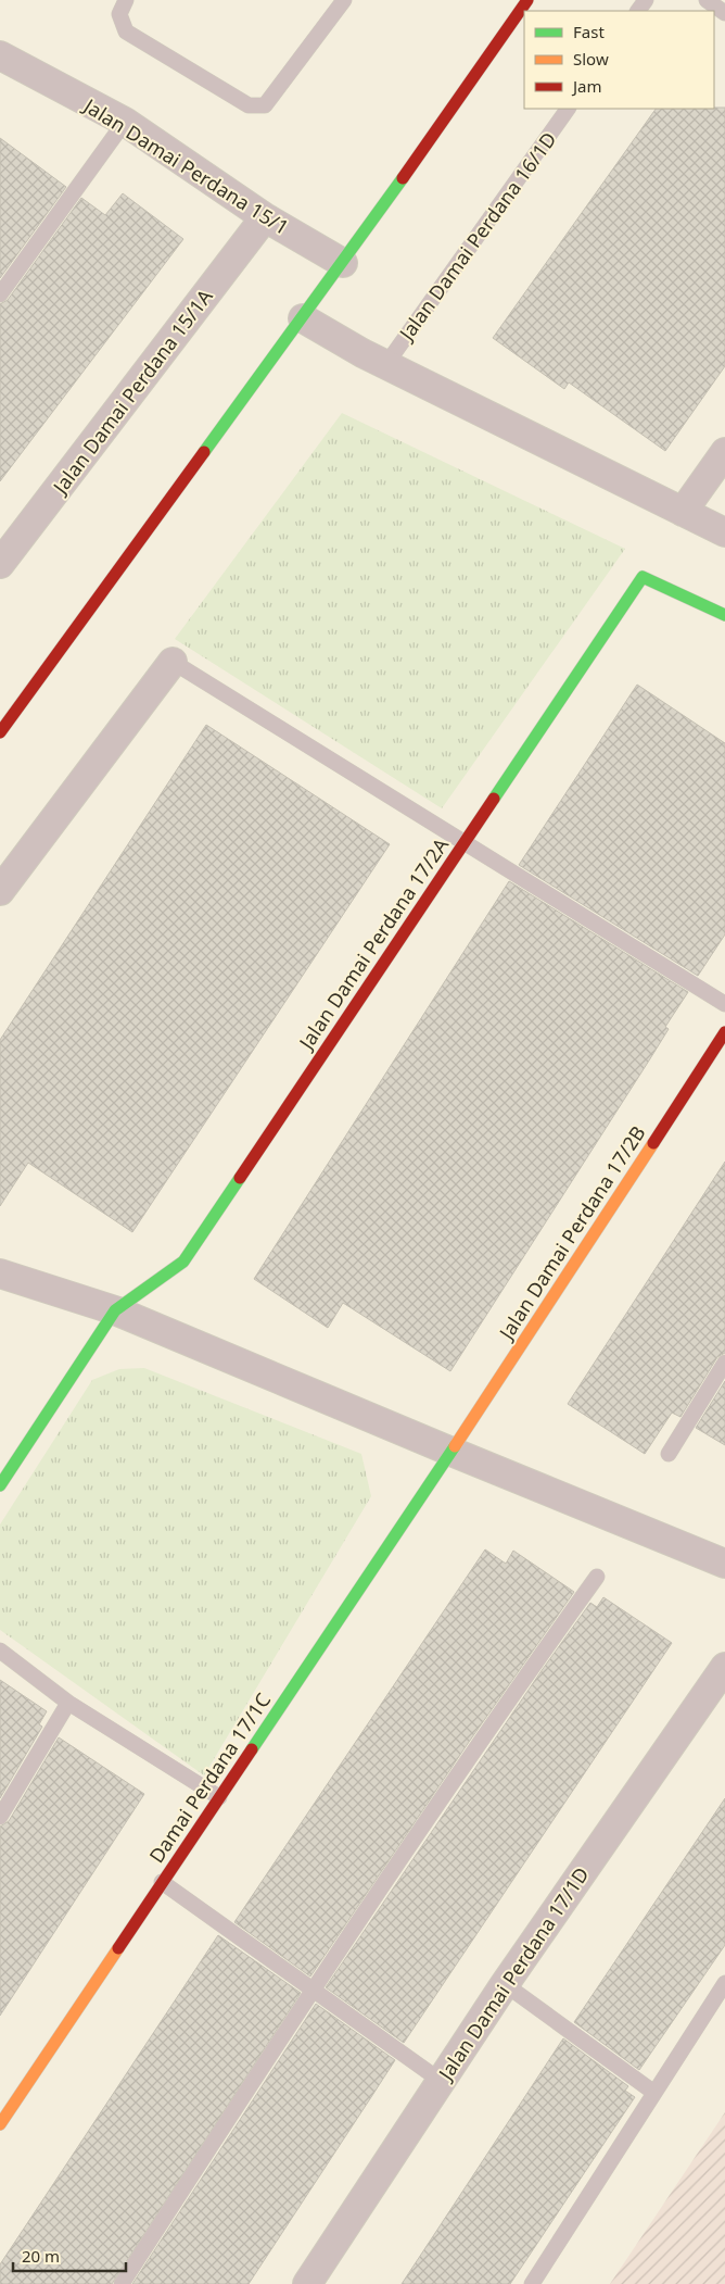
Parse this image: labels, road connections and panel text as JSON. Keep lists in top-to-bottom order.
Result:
{
  "streets": {
    "street": [
      "Jalan Damai Perdana 15/1",
      "Jalan Damai Perdana 15/1A",
      "Jalan Damai Perdana 17/2A",
      "Jalan Damai Perdana 17/2B",
      "Damai Perdana 17/1C",
      "Jalan Damai Perdana 17/1D"
    ],
    "lane": ["Jalan Damai Perdana 16/1D"]
  },
  "crossings": [
    ["Jalan Damai Perdana 15/1", "Jalan Damai Perdana 15/1A"],
    ["Jalan Damai Perdana 17/2B", "Damai Perdana 17/1C"]
  ],
  "legend": ["Fast", "Slow", "Jam"],
  "scale_bar": "20 m"
}
